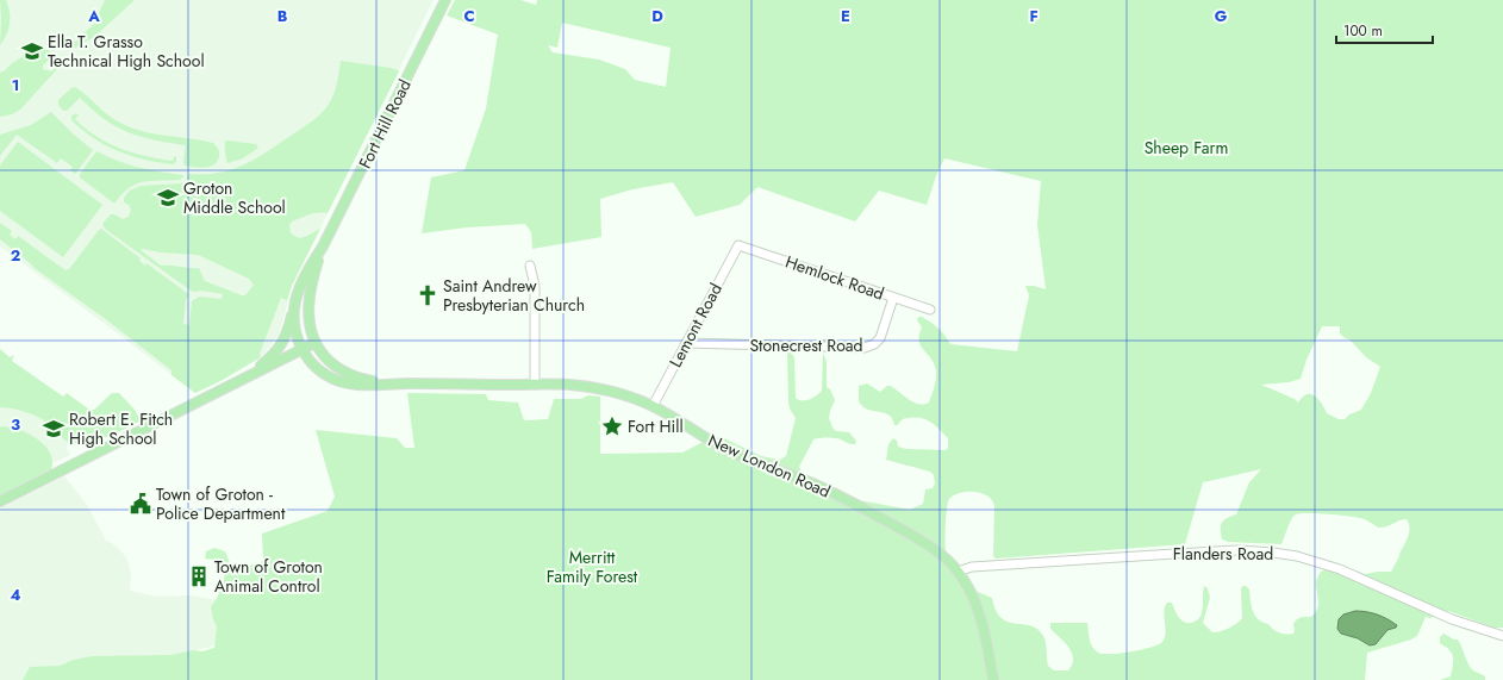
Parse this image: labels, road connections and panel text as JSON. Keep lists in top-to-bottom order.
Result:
{
  "streets": {
    "main road": ["Fort Hill Road", "New London Road"],
    "street": [
      "Hemlock Road",
      "Lemont Road",
      "Stonecrest Road",
      "Flanders Road"
    ]
  },
  "crossings": [
    ["Fort Hill Road", "New London Road"],
    ["Hemlock Road", "Lemont Road"],
    ["Hemlock Road", "Stonecrest Road"],
    ["Lemont Road", "Stonecrest Road"],
    ["Lemont Road", "New London Road"],
    ["New London Road", "Flanders Road"]
  ],
  "parks": ["Sheep Farm", "Merritt Family Forest"],
  "places": {
    "school or university": ["Ella T. Grasso Technical High School", "Groton Middle School", "Robert E. Fitch High School"],
    "church": ["Saint Andrew Presbyterian Church"],
    "place": ["Fort Hill"],
    "public building": ["Town of Groton - Police Department"],
    "building": ["Town of Groton Animal Control"]
  },
  "scale_bar": "100 m",
  "grid": {
    "columns": [
      "A",
      "B",
      "C",
      "D",
      "E",
      "F",
      "G"
    ],
    "rows": [
      "1",
      "2",
      "3",
      "4"
    ]
  }
}
